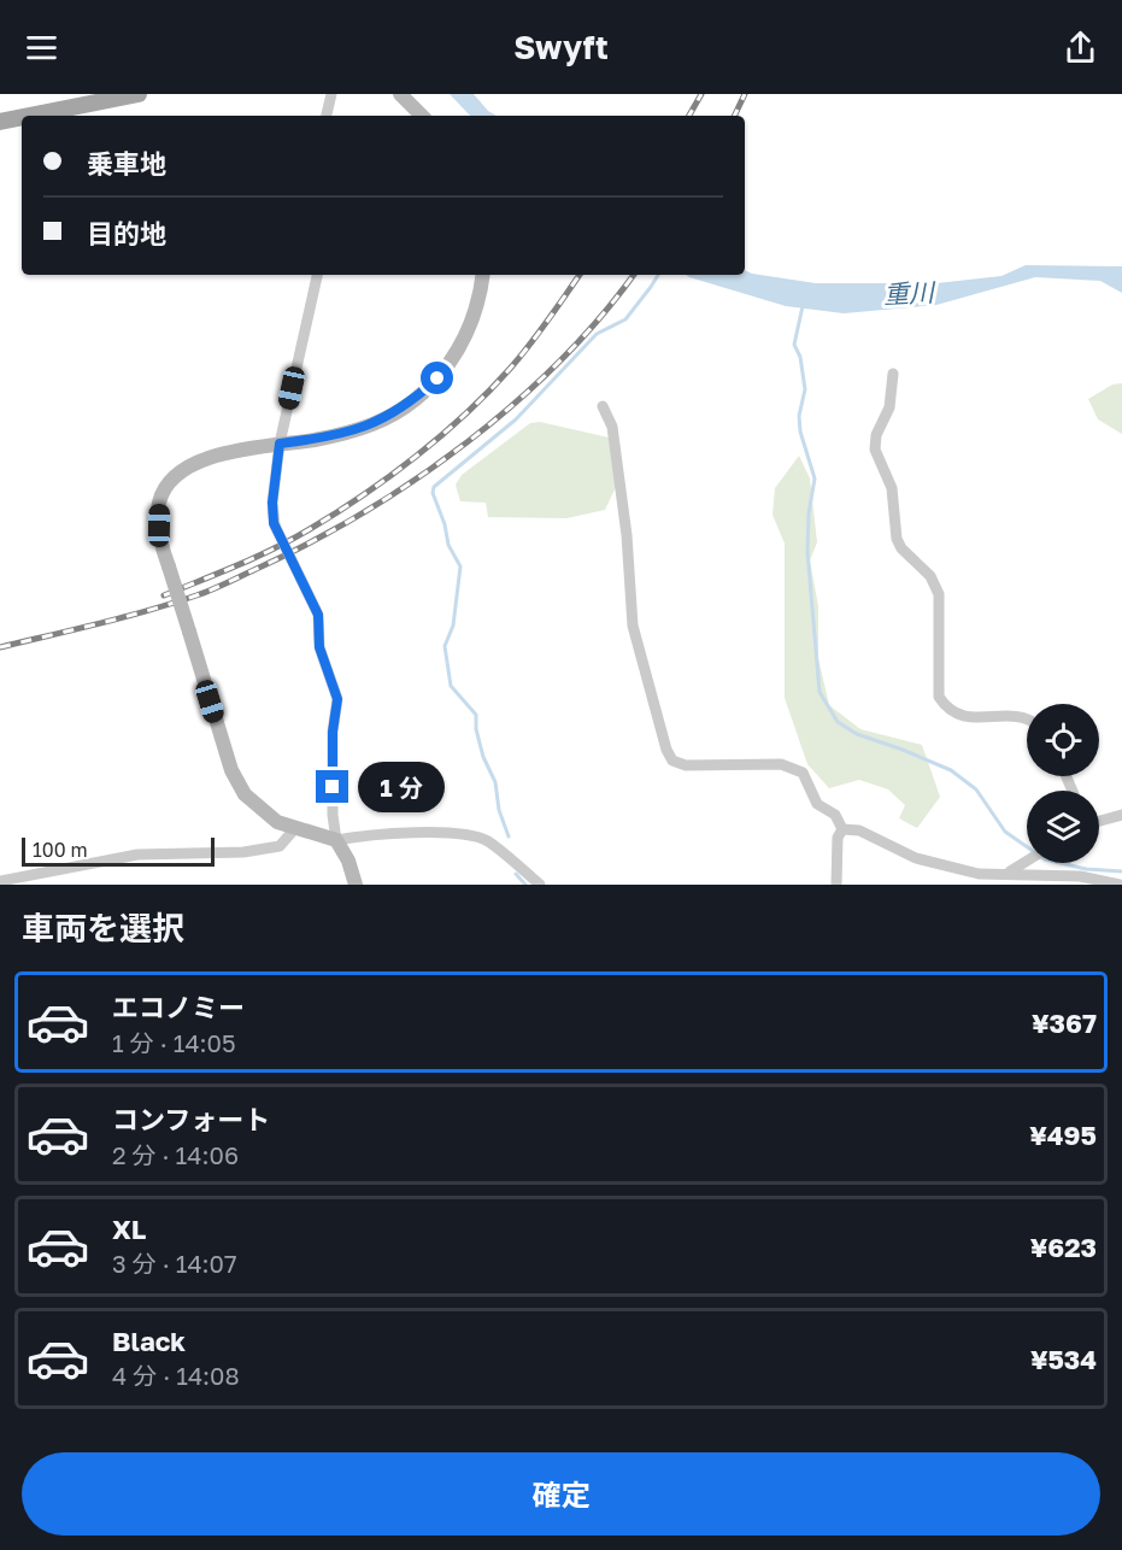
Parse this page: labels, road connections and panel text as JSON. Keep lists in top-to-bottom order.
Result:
{
  "water": ["重川"],
  "scale_bar": "100 m",
  "page": {
    "header": "Swyft",
    "banner": ["乗車地", "目的地"],
    "bubble": "1 分",
    "scale": "100 m",
    "heading": "車両を選択",
    "list": [
      {
        "name": "エコノミー",
        "note": "1 分 · 14:05",
        "value": "¥367"
      },
      {
        "name": "コンフォート",
        "note": "2 分 · 14:06",
        "value": "¥495"
      },
      {
        "name": "XL",
        "note": "3 分 · 14:07",
        "value": "¥623"
      },
      {
        "name": "Black",
        "note": "4 分 · 14:08",
        "value": "¥534"
      }
    ],
    "buttons": "確定"
  }
}
